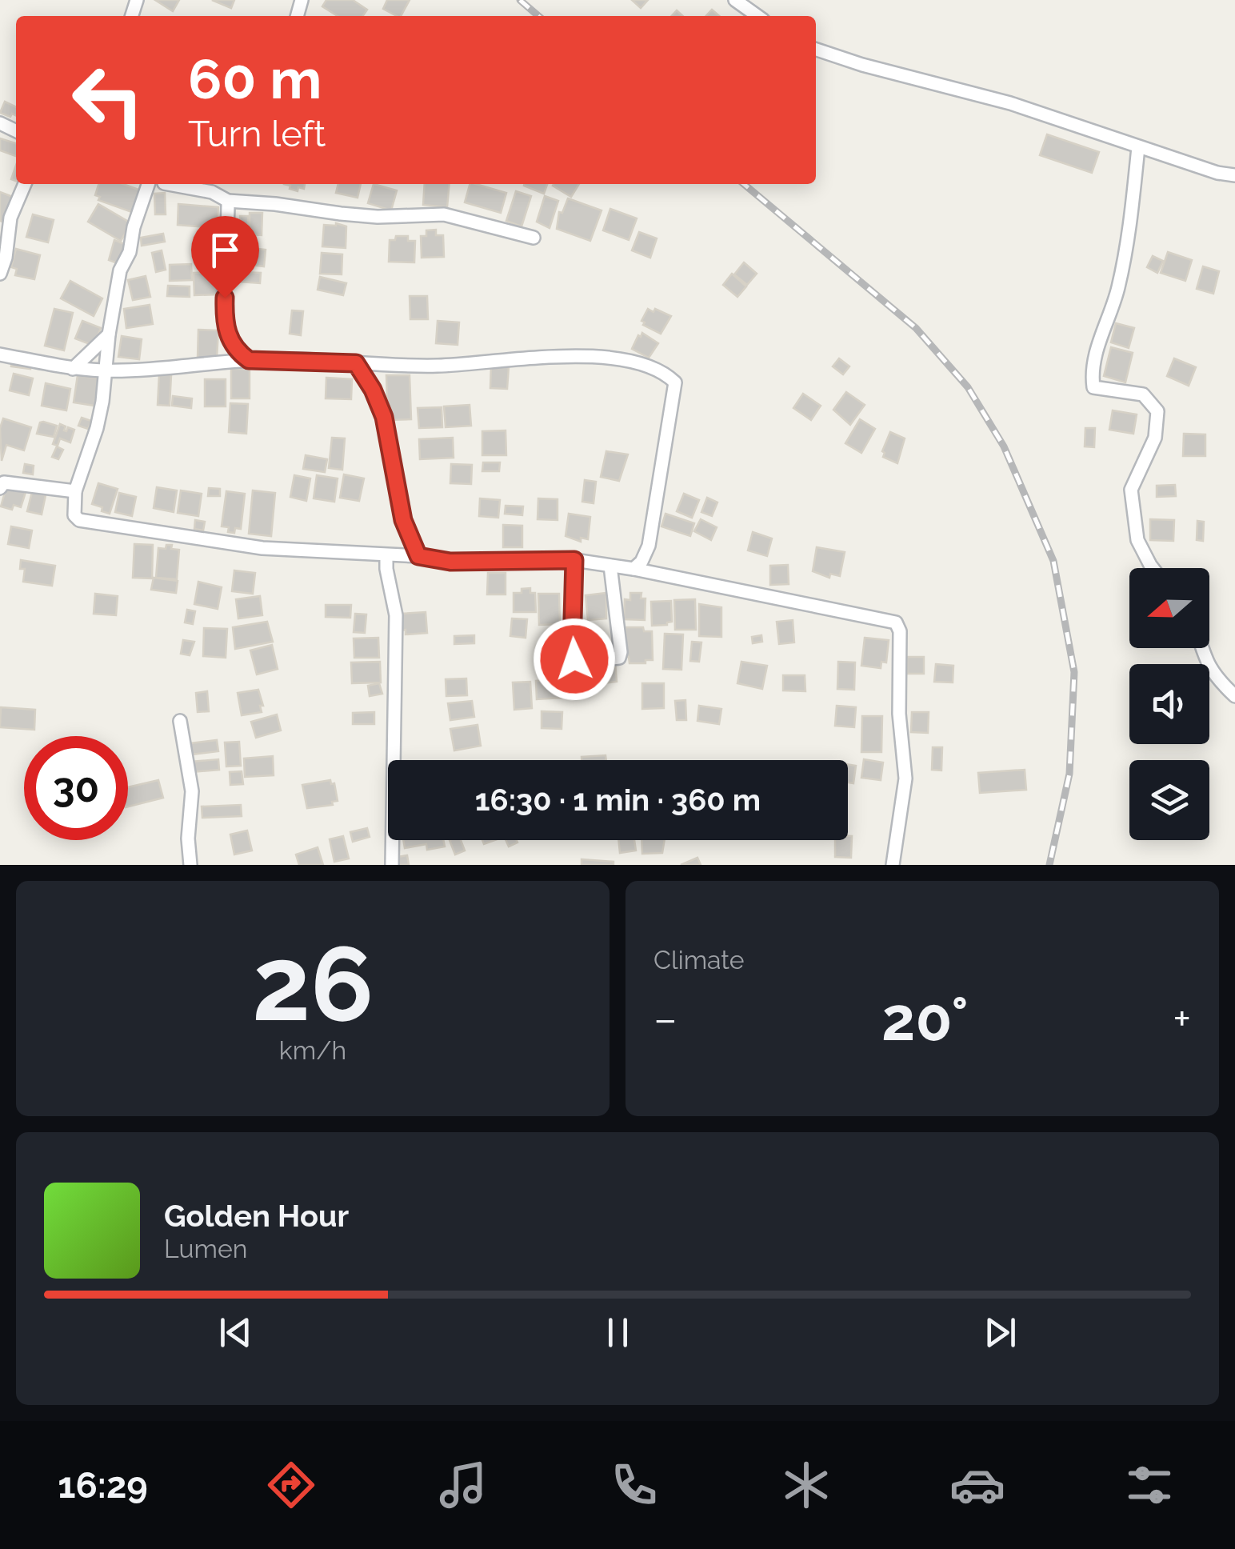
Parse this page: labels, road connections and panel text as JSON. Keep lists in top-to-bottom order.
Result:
{
  "north": "left",
  "page": {
    "turn": ["60 m", "Turn left"],
    "limit": "30",
    "trip": "16:30 · 1 min · 360 m",
    "tile": [
      ["26", "km/h"],
      "Climate"
    ],
    "heat": ["−", "20°", "+"],
    "song": ["Golden Hour", "Lumen"],
    "tabs": "16:29"
  }
}
